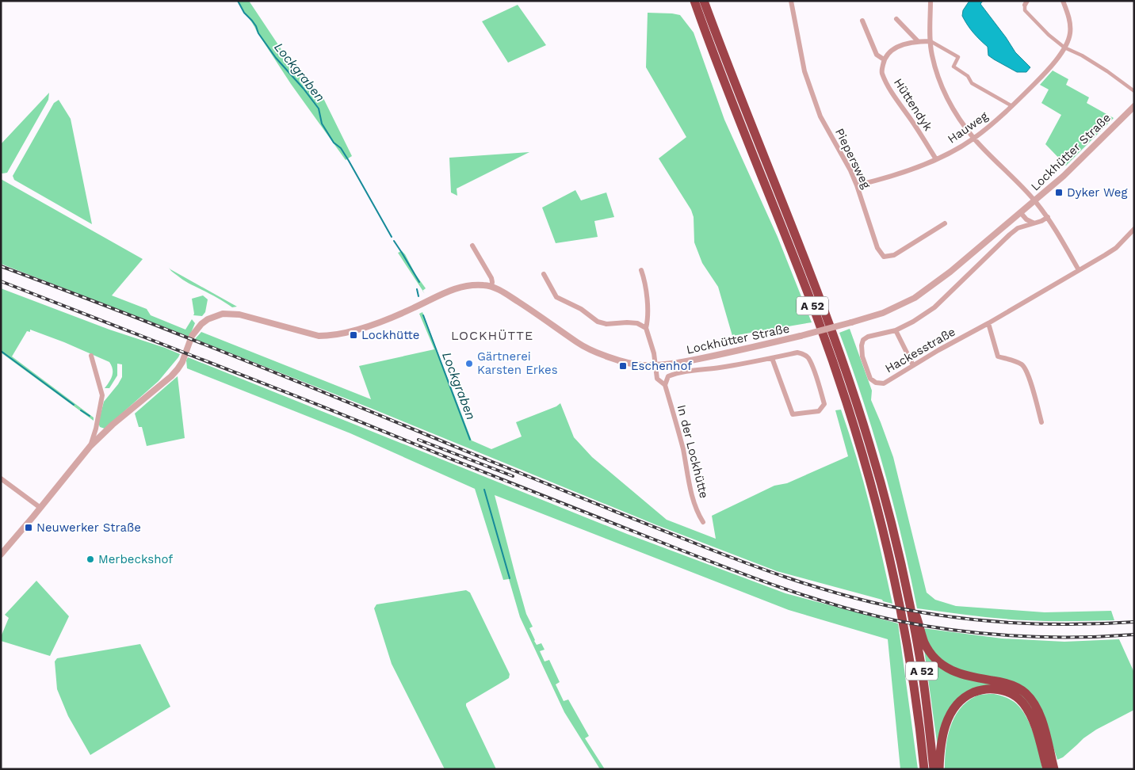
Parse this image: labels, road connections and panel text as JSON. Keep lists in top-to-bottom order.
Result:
{
  "streets": {
    "highway": ["A 52"],
    "street": [
      "Hüttendyk",
      "Hauweg",
      "Lockhütter Straße",
      "Piepersweg",
      "Hackesstraße",
      "In der Lockhütte"
    ]
  },
  "crossings": [
    ["Hüttendyk", "Hauweg"],
    ["Hauweg", "Piepersweg"],
    ["Lockhütter Straße", "In der Lockhütte"]
  ],
  "districts": ["LOCKHÜTTE"],
  "water": ["Lockgraben"],
  "places": {
    "transit": [
      "Dyker Weg",
      "Lockhütte",
      "Eschenhof",
      "Neuwerker Straße"
    ],
    "other": ["Gärtnerei Karsten Erkes", "Merbeckshof"]
  }
}
